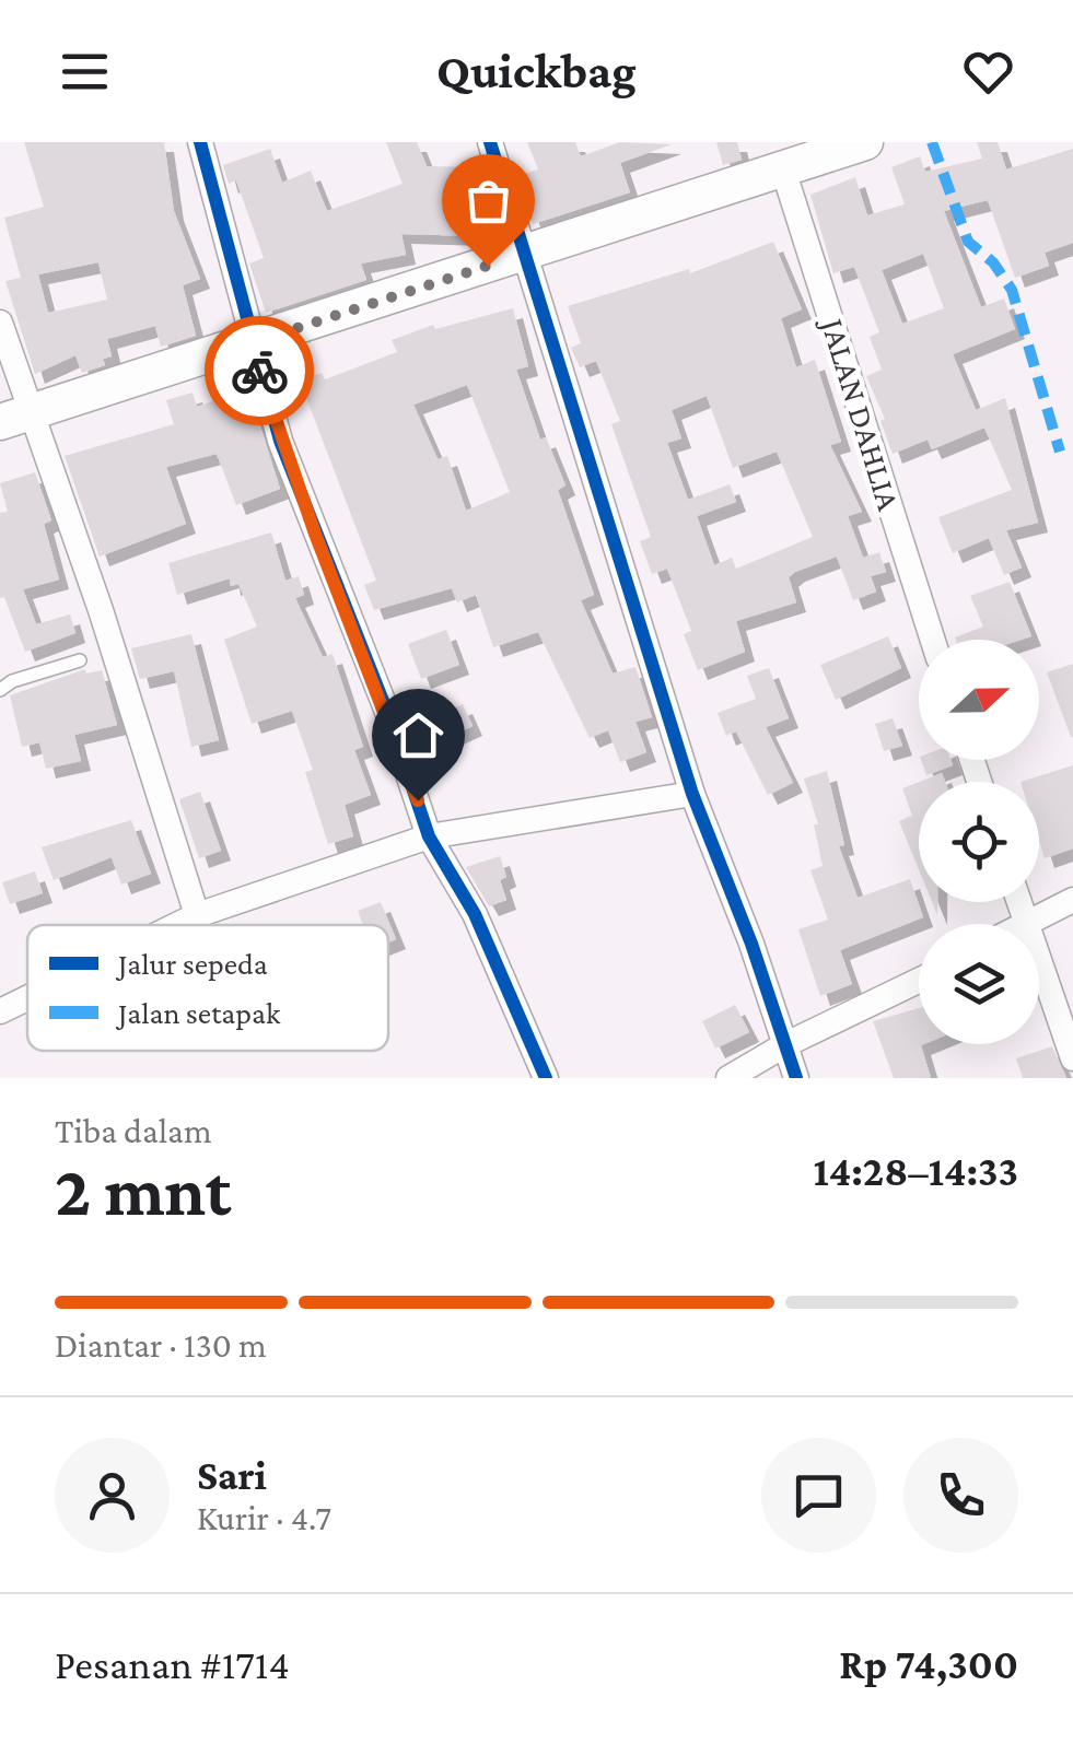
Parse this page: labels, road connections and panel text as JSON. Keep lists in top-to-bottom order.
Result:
{
  "streets": {
    "street": ["JALAN DAHLIA"]
  },
  "legend": ["Jalur sepeda", "Jalan setapak"],
  "north": "right",
  "page": {
    "header": "Quickbag",
    "heading": ["2 mnt", "Tiba dalam", "14:28–14:33"],
    "panel": [
      "Sari",
      "Kurir · 4.7",
      "Pesanan #1714",
      "Rp 74,300"
    ],
    "bar": "Diantar · 130 m"
  }
}
